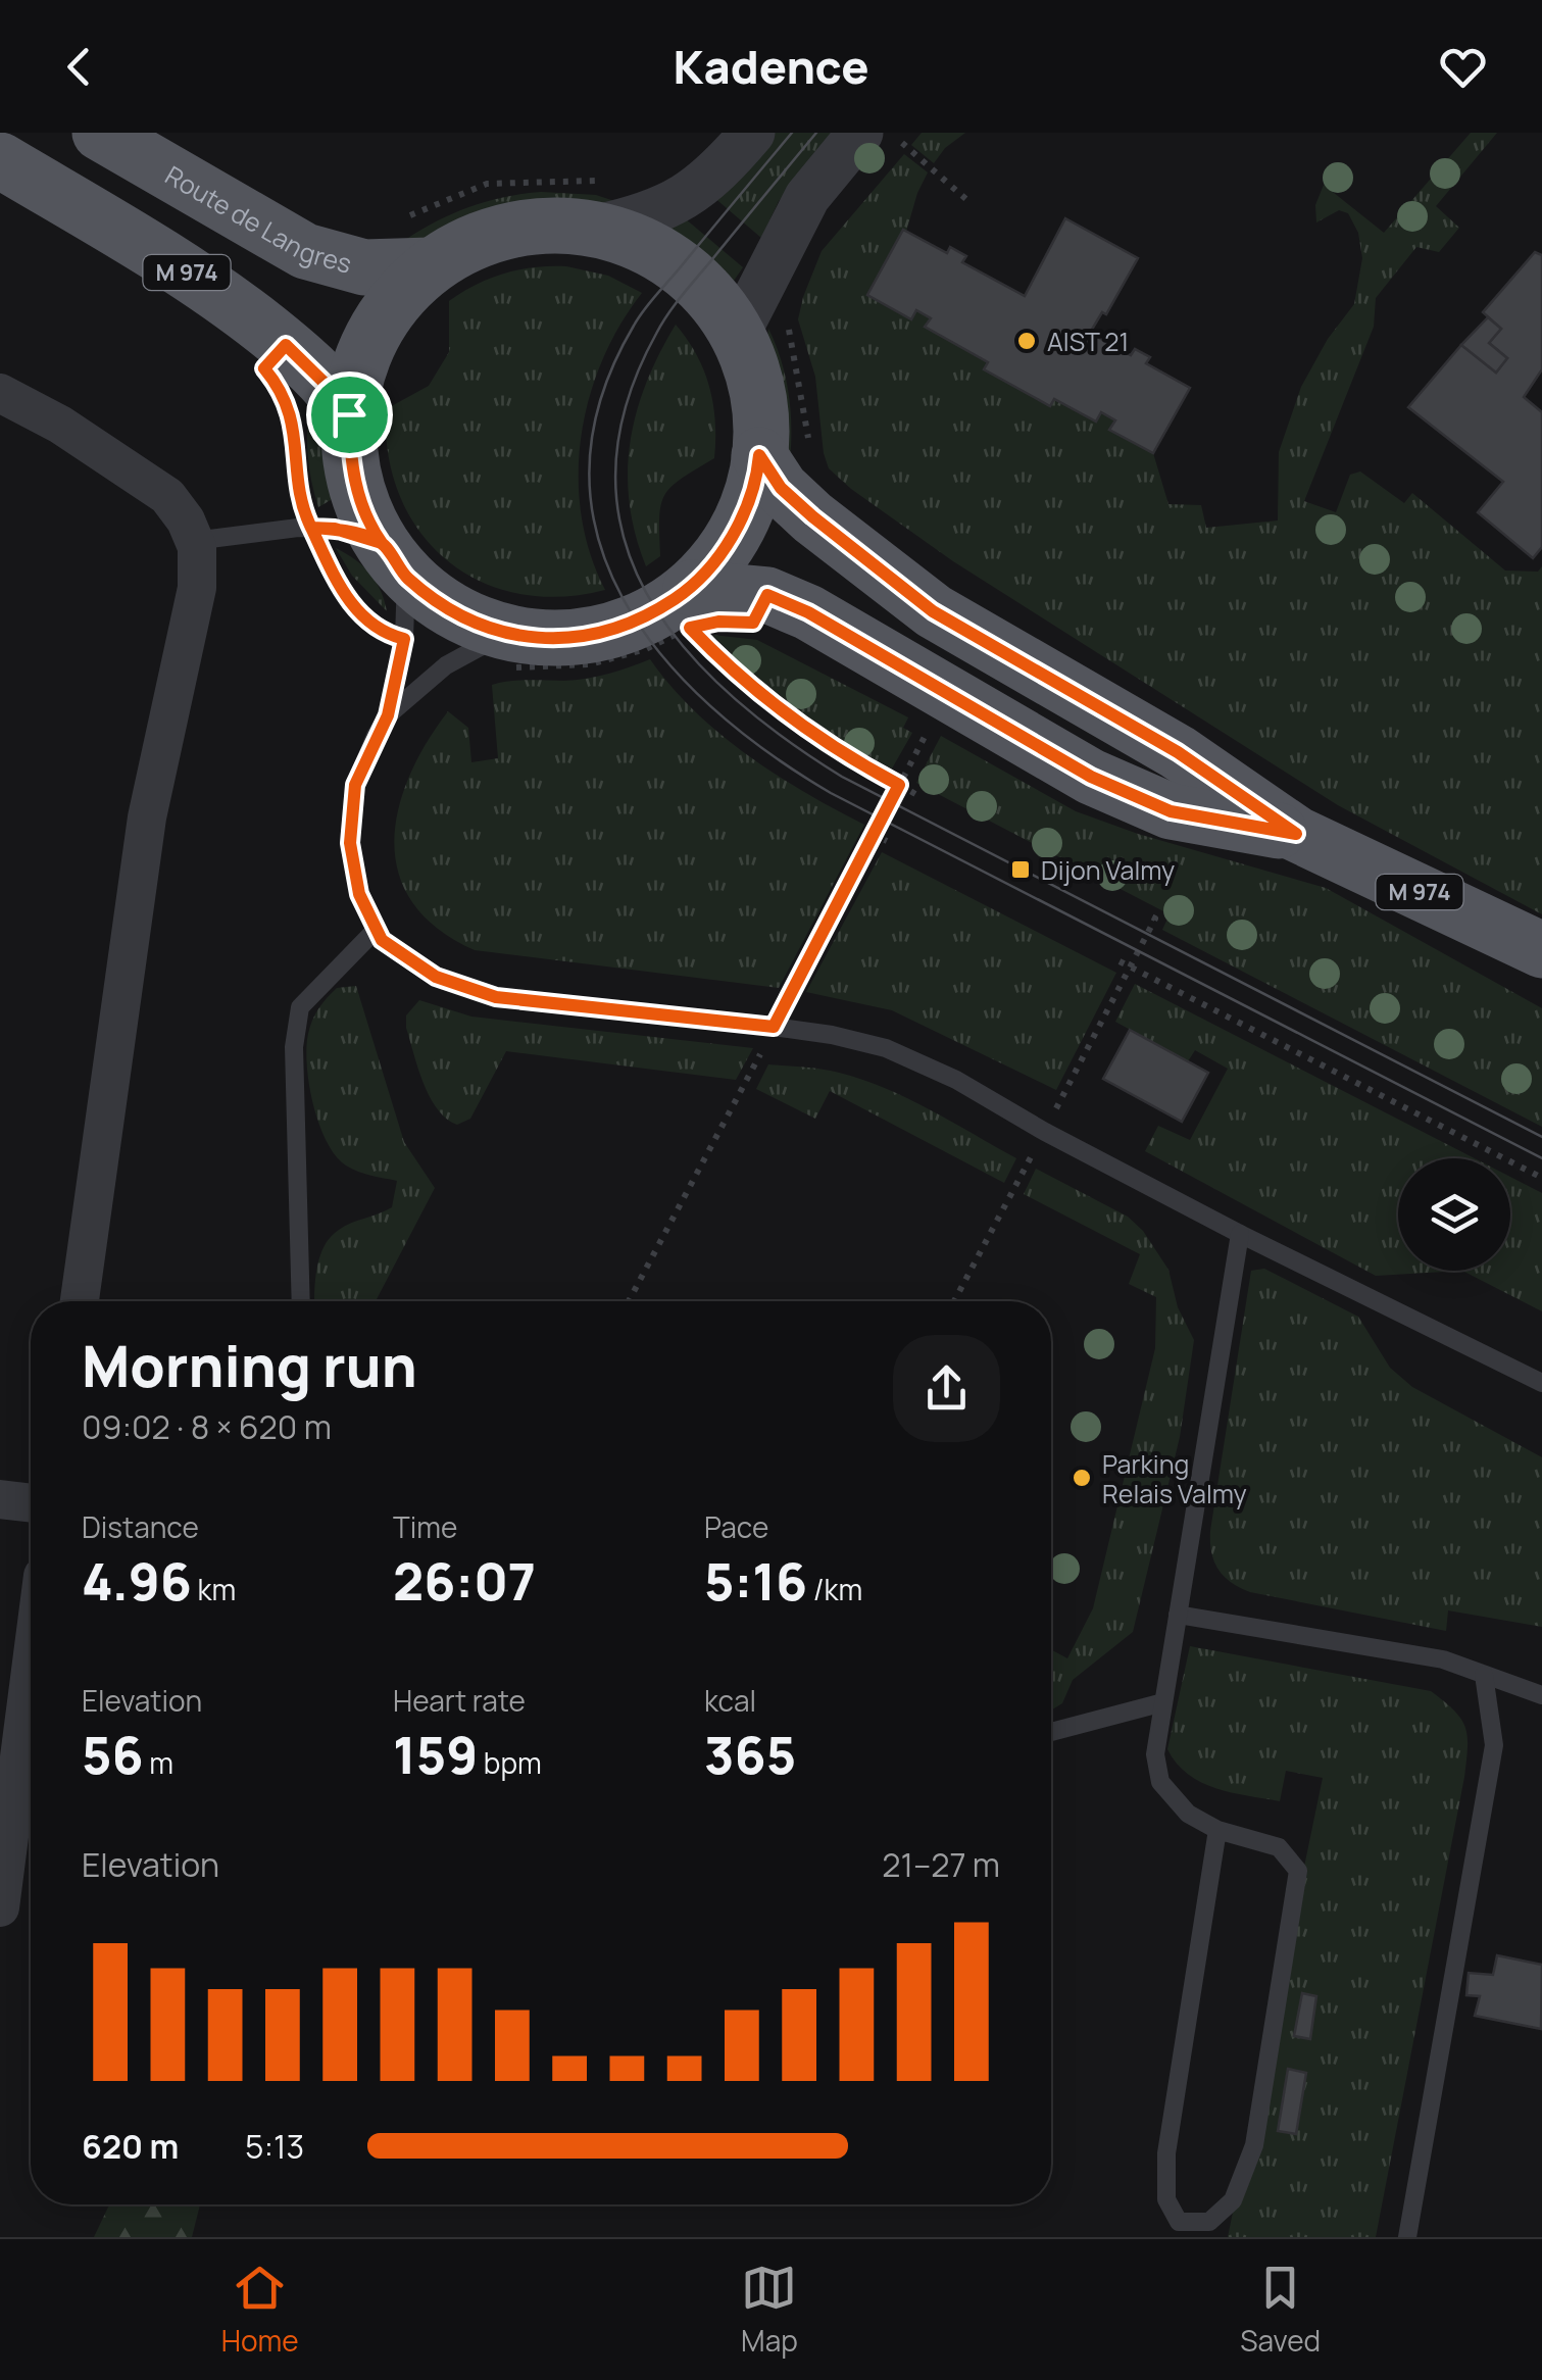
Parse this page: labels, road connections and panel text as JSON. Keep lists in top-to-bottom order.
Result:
{
  "streets": {
    "main road": ["Route de Langres", "M 974"]
  },
  "places": {
    "other": ["AIST 21", "Parking Relais Valmy"],
    "transit": ["Dijon Valmy"]
  },
  "page": {
    "header": "Kadence",
    "heading": ["Morning run", "09:02 · 8 × 620 m"],
    "stats": [
      ["Distance", "4.96 km"],
      ["Time", "26:07"],
      ["Pace", "5:16 /km"],
      ["Elevation", "56 m"],
      ["Heart rate", "159 bpm"],
      ["kcal", "365"]
    ],
    "chart": ["Elevation", "21–27 m"],
    "list": [
      {
        "name": "620 m",
        "note": "5:13"
      }
    ],
    "tabs": ["Home", "Map", "Saved"]
  }
}
